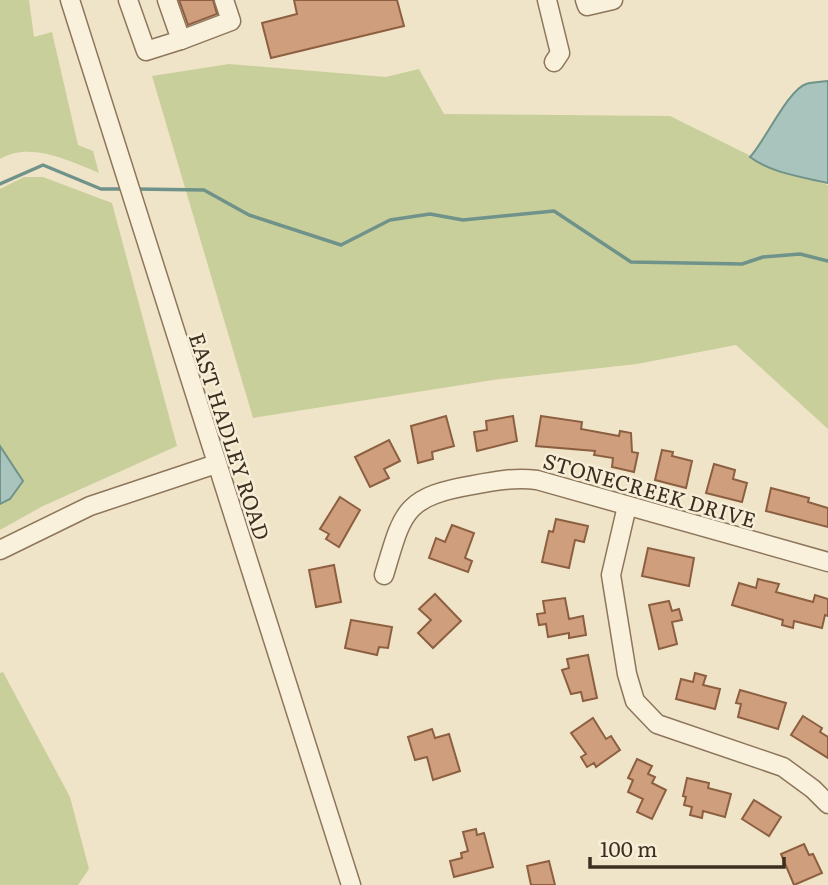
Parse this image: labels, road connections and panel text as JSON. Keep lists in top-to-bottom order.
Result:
{
  "streets": {
    "street": ["EAST HADLEY ROAD", "STONECREEK DRIVE"]
  },
  "scale_bar": "100 m"
}
